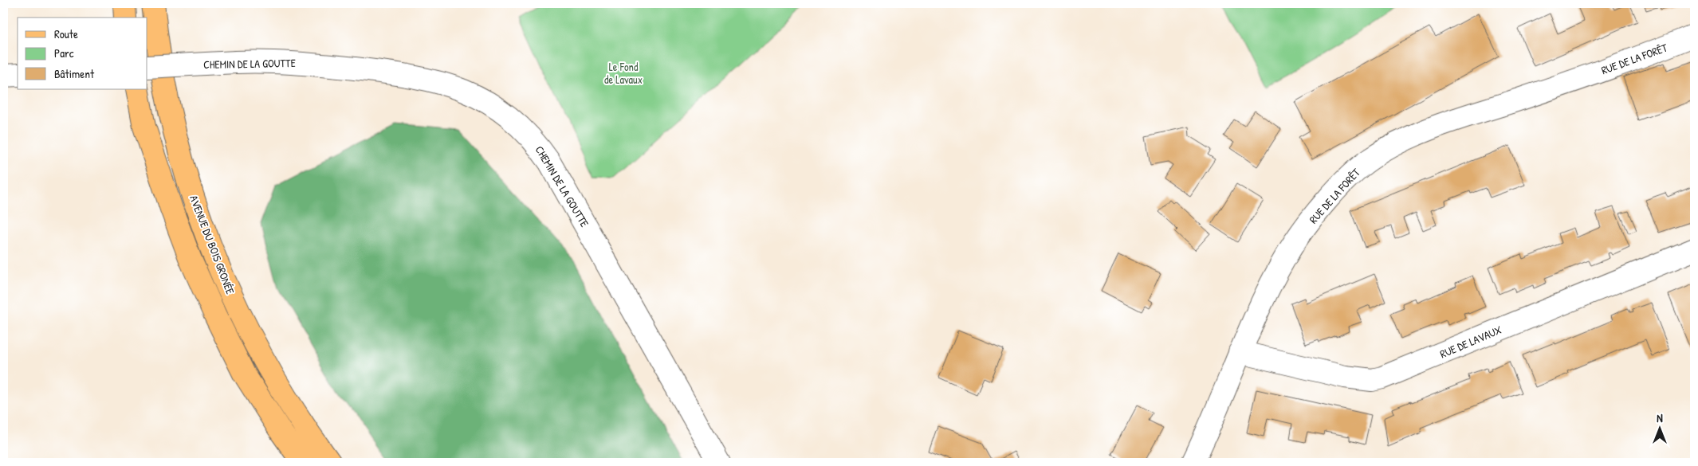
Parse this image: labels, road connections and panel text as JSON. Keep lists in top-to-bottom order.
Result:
{
  "streets": {
    "main road": ["AVENUE DU BOIS GRONÉE"],
    "street": ["RUE DE LA FORÊT", "CHEMIN DE LA GOUTTE", "RUE DE LAVAUX"]
  },
  "crossings": [
    ["RUE DE LA FORÊT", "RUE DE LAVAUX"]
  ],
  "parks": ["Le Fond de Lavaux"],
  "legend": ["Route", "Parc", "Bâtiment"],
  "north": "top"
}
